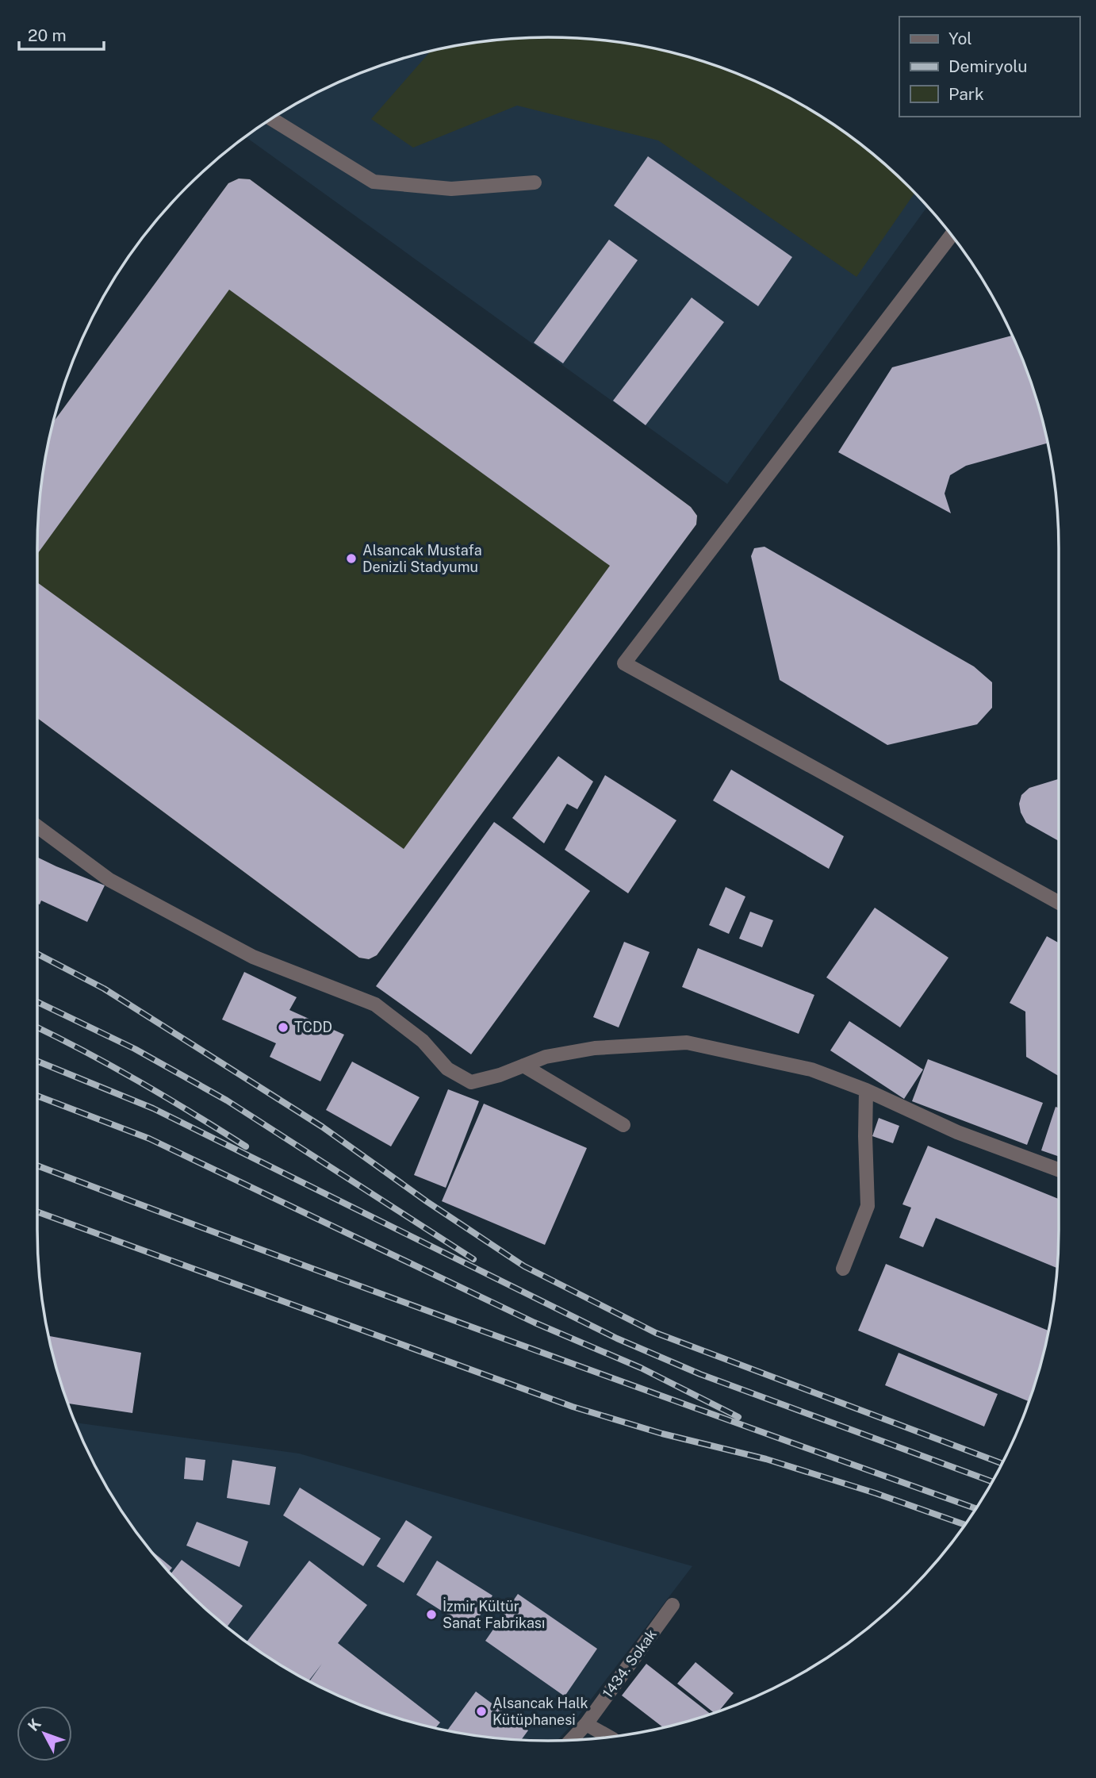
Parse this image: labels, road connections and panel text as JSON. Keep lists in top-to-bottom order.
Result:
{
  "streets": {
    "street": ["1434. Sokak"]
  },
  "places": [
    "Alsancak Mustafa Denizli Stadyumu",
    "TCDD",
    "İzmir Kültür Sanat Fabrikası",
    "Alsancak Halk Kütüphanesi"
  ],
  "legend": ["Yol", "Demiryolu", "Park"],
  "scale_bar": "20 m",
  "north": "top left"
}
